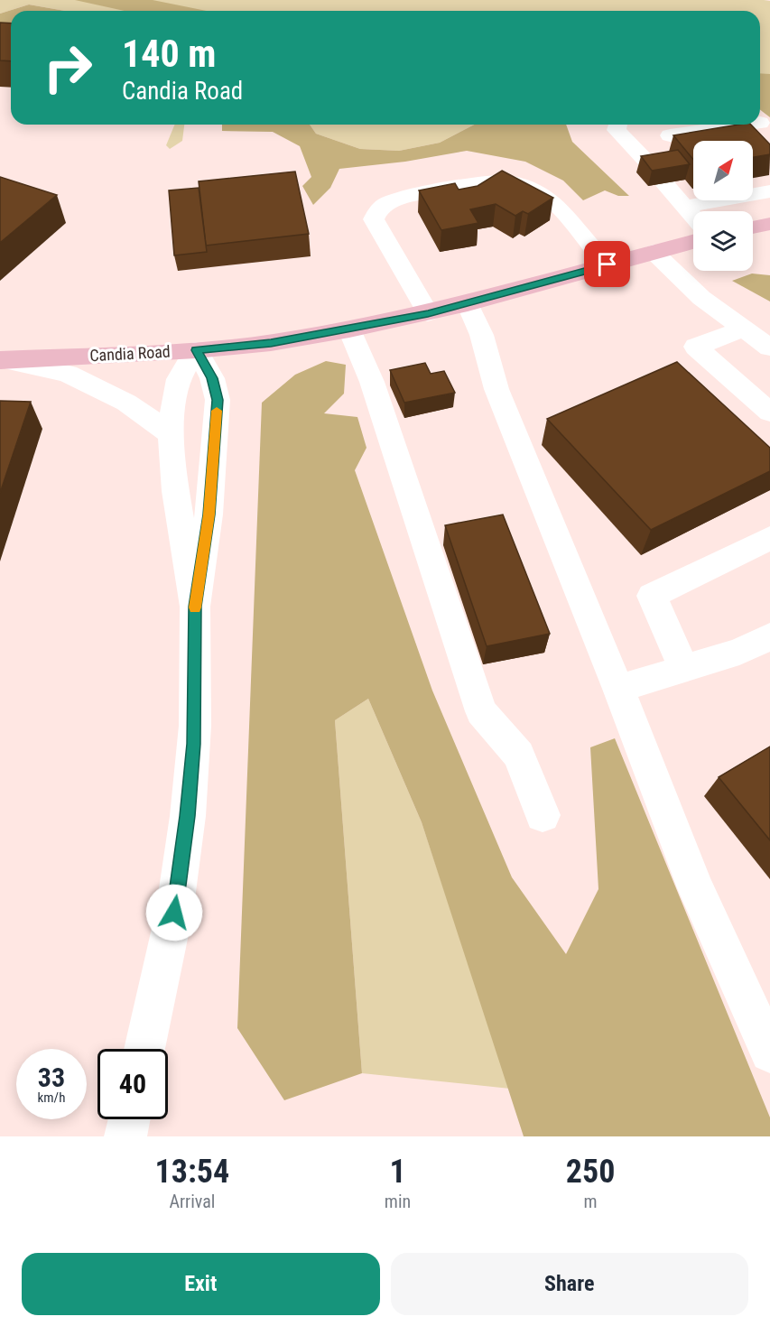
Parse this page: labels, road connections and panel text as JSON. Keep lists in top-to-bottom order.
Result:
{
  "streets": {
    "main road": ["Candia Road"]
  },
  "north": "top right",
  "page": {
    "turn": ["140 m", "Candia Road"],
    "speed": "33 km/h",
    "limit": "40",
    "eta": [
      "13:54",
      "Arrival",
      "1",
      "min",
      "250",
      "m"
    ],
    "buttons": ["Exit", "Share"]
  }
}
